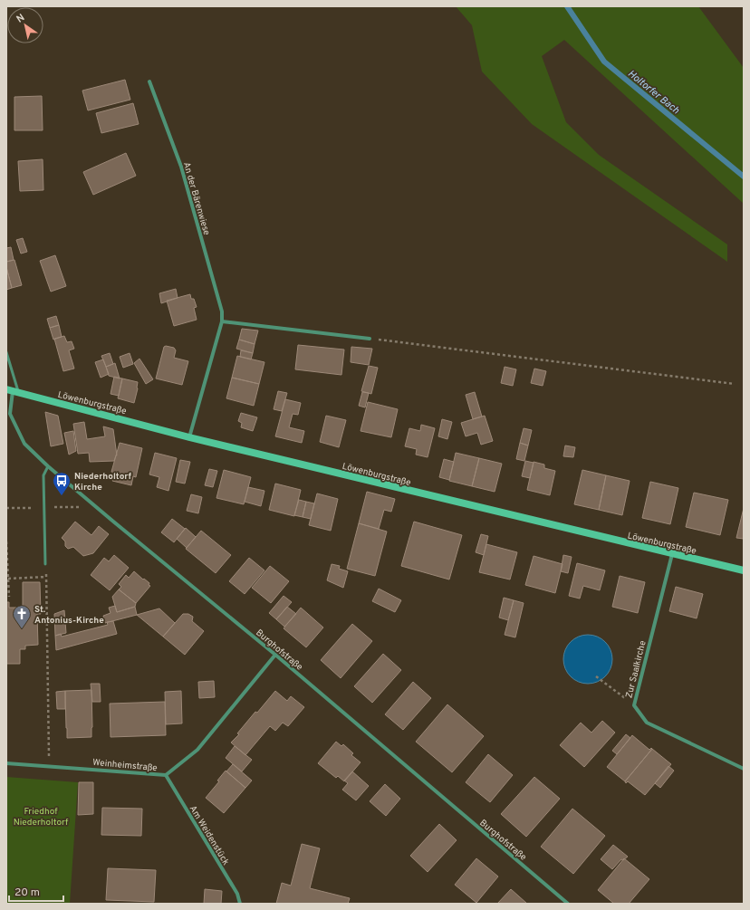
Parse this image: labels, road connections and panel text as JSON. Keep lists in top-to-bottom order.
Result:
{
  "streets": {
    "street": [
      "An der Bärenwiese",
      "Löwenburgstraße",
      "Burghofstraße",
      "Zur Saalkirche",
      "Weinheimstraße",
      "Am Weidenstück"
    ]
  },
  "crossings": [
    ["An der Bärenwiese", "Löwenburgstraße"],
    ["Löwenburgstraße", "Burghofstraße"],
    ["Löwenburgstraße", "Zur Saalkirche"],
    ["Burghofstraße", "Weinheimstraße"],
    ["Weinheimstraße", "Am Weidenstück"]
  ],
  "water": ["Holtorfer Bach"],
  "parks": ["Friedhof Niederholtorf"],
  "places": {
    "bus stop": ["Niederholtorf Kirche"],
    "church": ["St. Antonius-Kirche"]
  },
  "scale_bar": "20 m",
  "north": "top left"
}
